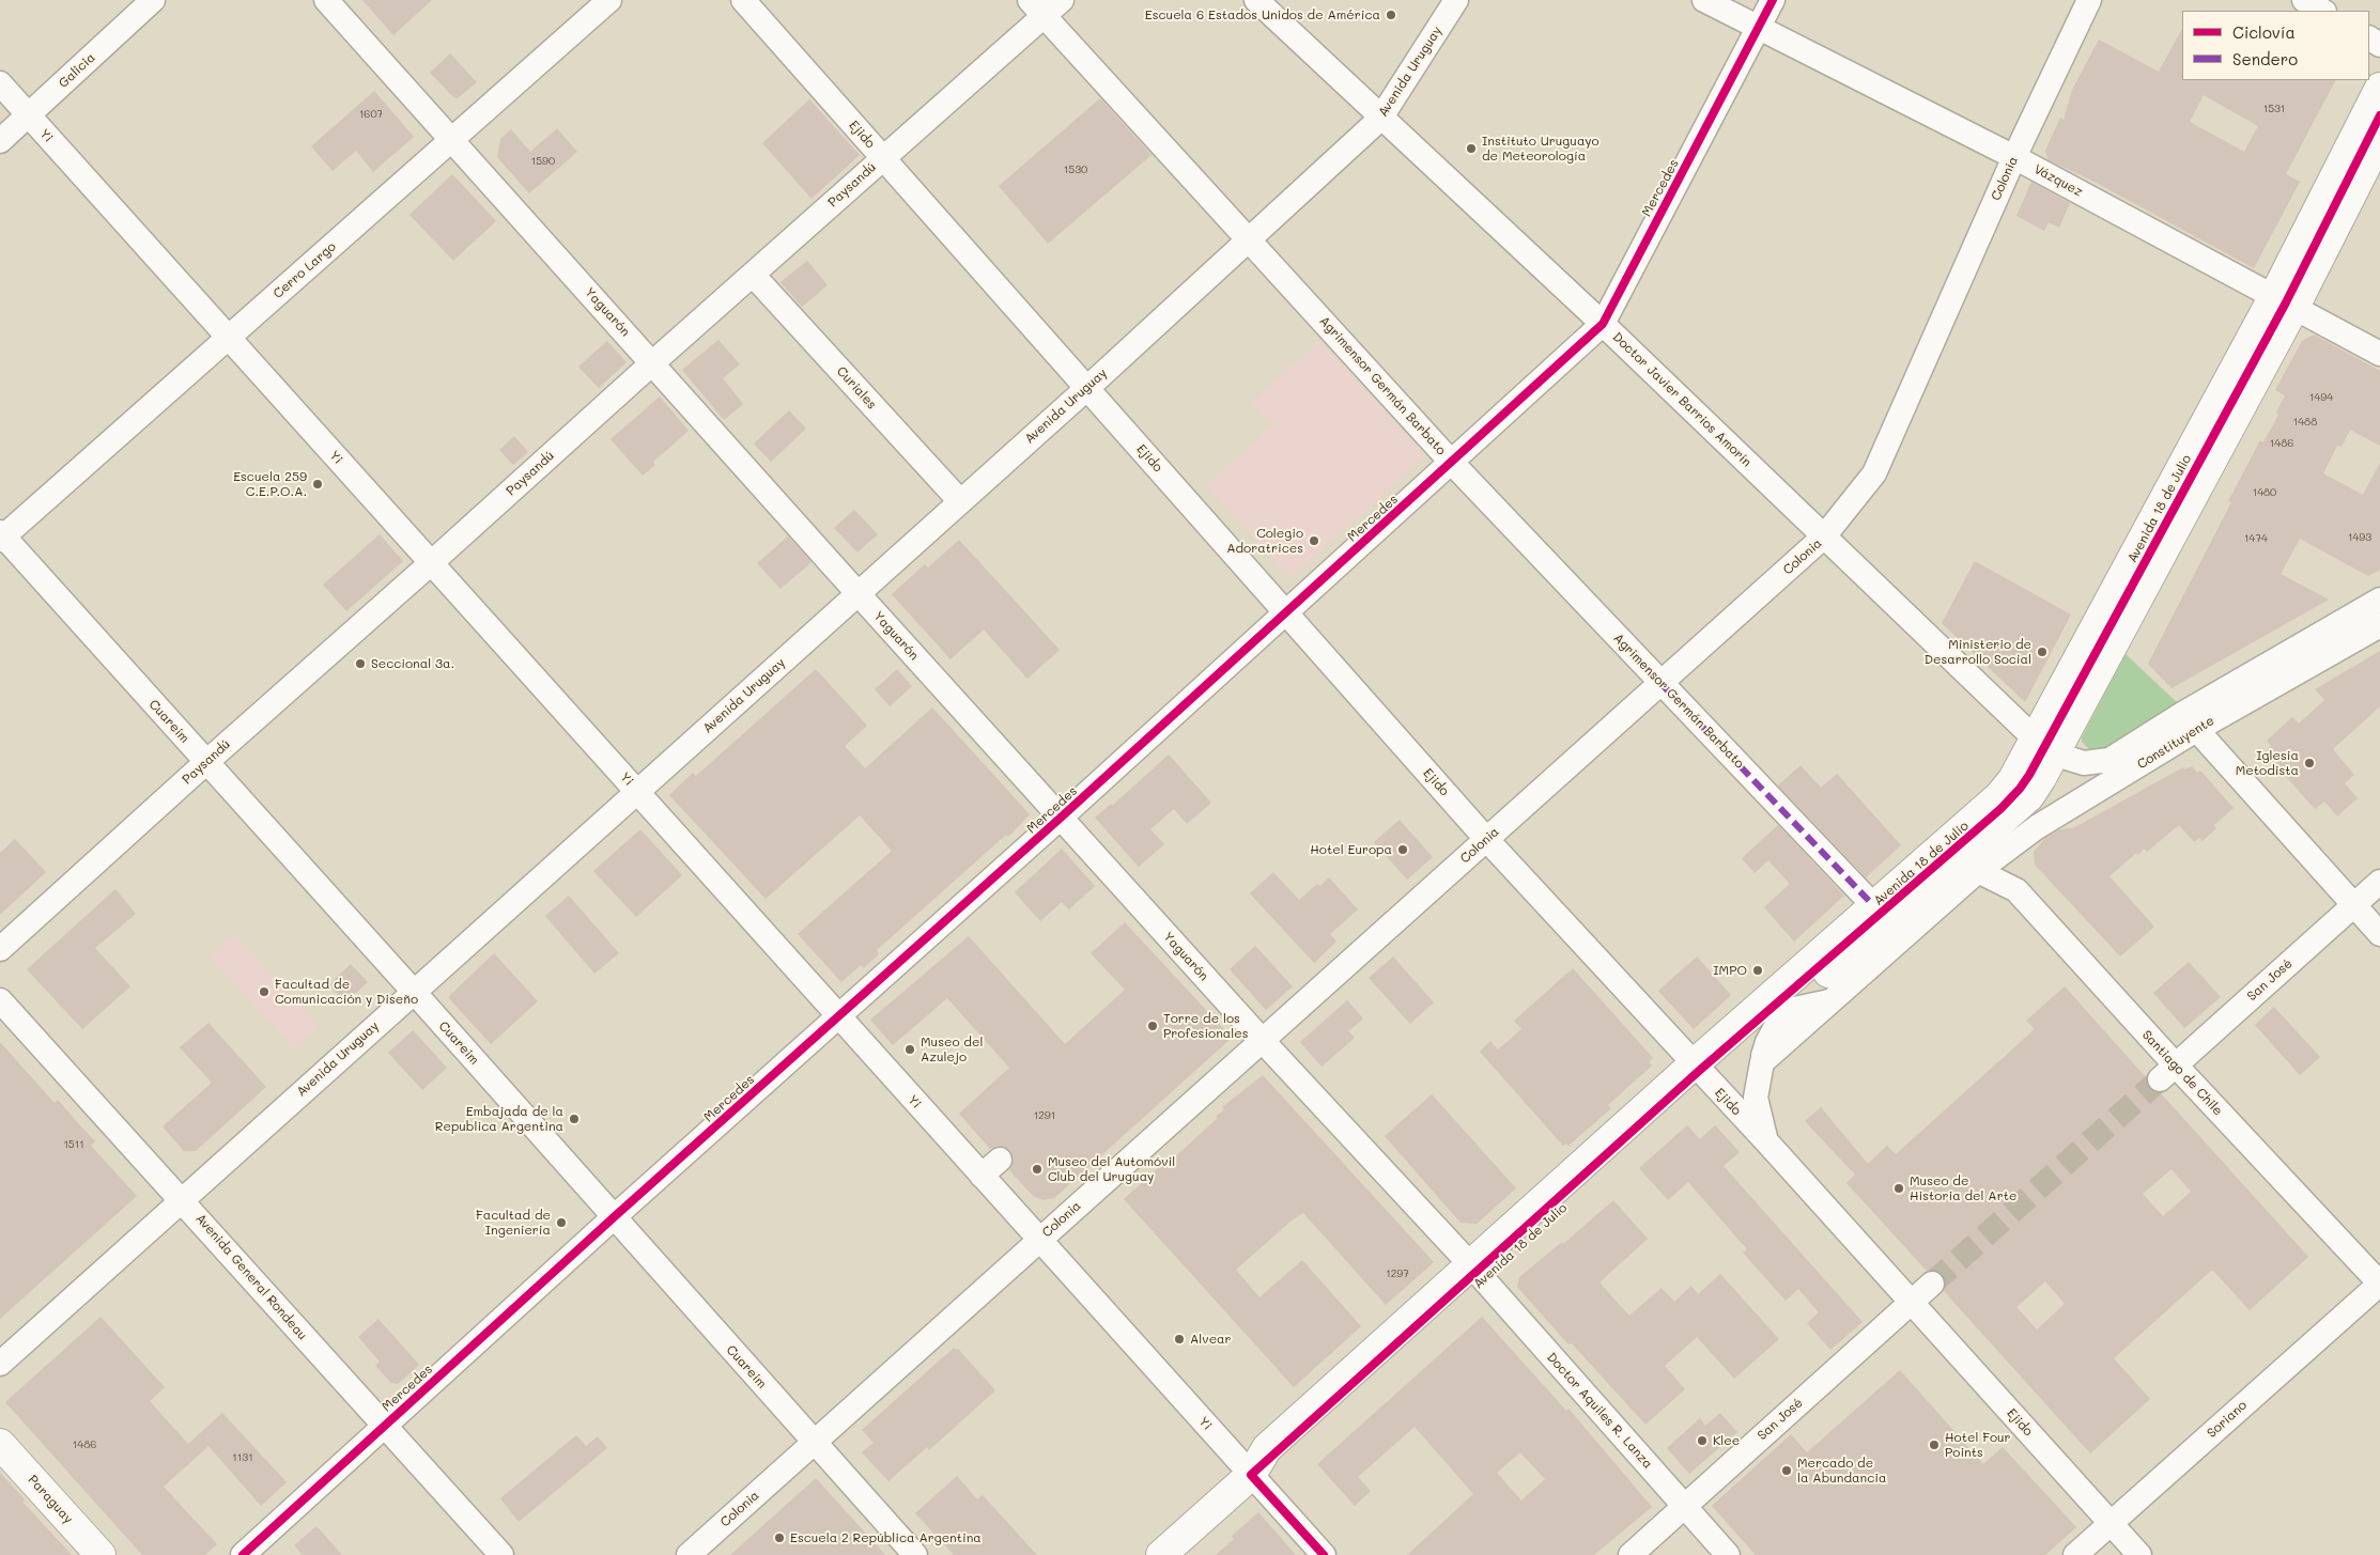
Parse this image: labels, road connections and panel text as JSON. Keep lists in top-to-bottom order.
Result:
{
  "streets": {
    "main road": ["Avenida 18 de Julio", "Paraguay"],
    "street": [
      "Galicia",
      "Avenida Uruguay",
      "Ejido",
      "Yi",
      "Colonia",
      "Vázquez",
      "Paysandú",
      "Mercedes",
      "Cerro Largo",
      "Yaguarón",
      "Agrimensor Germán Barbato",
      "Curiales",
      "Doctor Javier Barrios Amorín",
      "Cuareim",
      "Constituyente",
      "San José",
      "Santiago de Chile",
      "Avenida General Rondeau",
      "Doctor Aquiles R. Lanza",
      "Soriano"
    ]
  },
  "crossings": [
    ["Galicia", "Yi"],
    ["Avenida Uruguay", "Ejido"],
    ["Avenida Uruguay", "Yi"],
    ["Avenida Uruguay", "Yaguarón"],
    ["Avenida Uruguay", "Agrimensor Germán Barbato"],
    ["Avenida Uruguay", "Curiales"],
    ["Avenida Uruguay", "Doctor Javier Barrios Amorín"],
    ["Avenida Uruguay", "Cuareim"],
    ["Avenida Uruguay", "Avenida General Rondeau"],
    ["Ejido", "Colonia"],
    ["Ejido", "Paysandú"],
    ["Ejido", "Mercedes"],
    ["Ejido", "Avenida 18 de Julio"],
    ["Ejido", "San José"],
    ["Ejido", "Soriano"],
    ["Yi", "Colonia"],
    ["Yi", "Paysandú"],
    ["Yi", "Mercedes"],
    ["Yi", "Cerro Largo"],
    ["Yi", "Avenida 18 de Julio"],
    ["Colonia", "Vázquez"],
    ["Colonia", "Yaguarón"],
    ["Colonia", "Agrimensor Germán Barbato"],
    ["Colonia", "Doctor Javier Barrios Amorín"],
    ["Colonia", "Cuareim"],
    ["Vázquez", "Mercedes"],
    ["Vázquez", "Avenida 18 de Julio"],
    ["Paysandú", "Yaguarón"],
    ["Paysandú", "Agrimensor Germán Barbato"],
    ["Paysandú", "Curiales"],
    ["Paysandú", "Cuareim"],
    ["Mercedes", "Yaguarón"],
    ["Mercedes", "Agrimensor Germán Barbato"],
    ["Mercedes", "Doctor Javier Barrios Amorín"],
    ["Mercedes", "Cuareim"],
    ["Mercedes", "Avenida General Rondeau"],
    ["Cerro Largo", "Yaguarón"],
    ["Cerro Largo", "Cuareim"],
    ["Yaguarón", "Avenida 18 de Julio"],
    ["Yaguarón", "Doctor Aquiles R. Lanza"],
    ["Agrimensor Germán Barbato", "Avenida 18 de Julio"],
    ["Doctor Javier Barrios Amorín", "Avenida 18 de Julio"],
    ["Doctor Javier Barrios Amorín", "Constituyente"],
    ["Avenida 18 de Julio", "Constituyente"],
    ["Avenida 18 de Julio", "Santiago de Chile"],
    ["Avenida 18 de Julio", "Doctor Aquiles R. Lanza"],
    ["Constituyente", "Santiago de Chile"],
    ["San José", "Santiago de Chile"],
    ["San José", "Doctor Aquiles R. Lanza"],
    ["Santiago de Chile", "Soriano"]
  ],
  "places": [
    "Escuela 6 Estados Unidos de América",
    "Instituto Uruguayo de Meteorología",
    "Escuela 259 C.E.P.O.A.",
    "Colegio Adoratrices",
    "Ministerio de Desarrollo Social",
    "Seccional 3a.",
    "Iglesia Metodista",
    "Hotel Europa",
    "IMPO",
    "Facultad de Comunicación y Diseño",
    "Torre de los Profesionales",
    "Museo del Azulejo",
    "Embajada de la Republica Argentina",
    "Museo del Automóvil Club del Uruguay",
    "Museo de Historia del Arte",
    "Facultad de Ingenieria",
    "Alvear",
    "Klee",
    "Hotel Four Points",
    "Mercado de la Abundancia",
    "Escuela 2 República Argentina"
  ],
  "house_numbers": [
    "1531",
    "1607",
    "1590",
    "1530",
    "1494",
    "1488",
    "1486",
    "1480",
    "1493",
    "1474",
    "1291",
    "1511",
    "1297",
    "1486",
    "1131"
  ],
  "legend": ["Ciclovía", "Sendero"]
}
